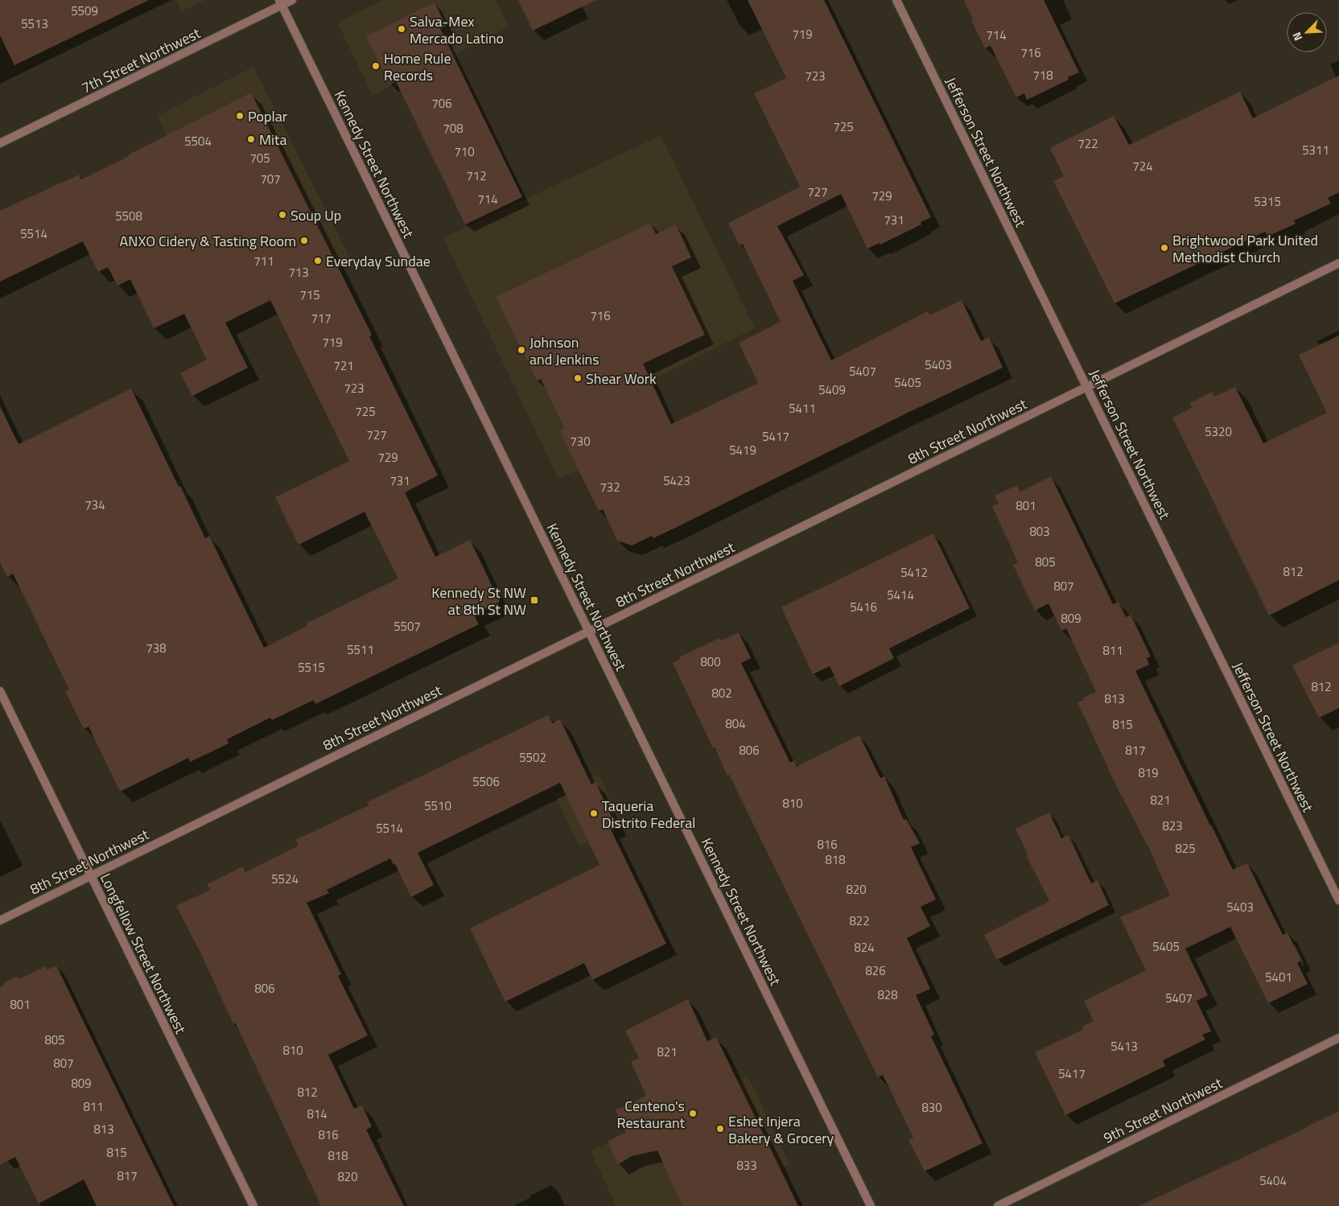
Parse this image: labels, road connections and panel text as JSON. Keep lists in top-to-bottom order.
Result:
{
  "streets": {
    "street": [
      "7th Street Northwest",
      "Jefferson Street Northwest",
      "Kennedy Street Northwest",
      "8th Street Northwest",
      "Longfellow Street Northwest",
      "9th Street Northwest"
    ]
  },
  "crossings": [
    ["7th Street Northwest", "Kennedy Street Northwest"],
    ["Jefferson Street Northwest", "8th Street Northwest"],
    ["Kennedy Street Northwest", "8th Street Northwest"],
    ["8th Street Northwest", "Longfellow Street Northwest"]
  ],
  "places": {
    "other": [
      "Salva-Mex Mercado Latino",
      "Home Rule Records",
      "Poplar",
      "Mita",
      "Soup Up",
      "ANXO Cidery & Tasting Room",
      "Brightwood Park United Methodist Church",
      "Everyday Sundae",
      "Johnson and Jenkins",
      "Shear Work",
      "Taqueria Distrito Federal",
      "Centeno's Restaurant",
      "Eshet Injera Bakery & Grocery"
    ],
    "transit": ["Kennedy St NW at 8th St NW"]
  },
  "house_numbers": [
    "5509",
    "5513",
    "719",
    "714",
    "716",
    "718",
    "723",
    "706",
    "725",
    "708",
    "5504",
    "722",
    "5311",
    "710",
    "705",
    "724",
    "712",
    "707",
    "727",
    "729",
    "714",
    "5315",
    "5508",
    "731",
    "5514",
    "711",
    "713",
    "715",
    "716",
    "717",
    "719",
    "5403",
    "721",
    "5407",
    "5405",
    "723",
    "5409",
    "5411",
    "725",
    "5320",
    "727",
    "5417",
    "730",
    "5419",
    "729",
    "731",
    "5423",
    "732",
    "734",
    "801",
    "803",
    "805",
    "812",
    "5412",
    "807",
    "5414",
    "5416",
    "809",
    "5507",
    "738",
    "5511",
    "811",
    "800",
    "5515",
    "812",
    "802",
    "813",
    "804",
    "815",
    "806",
    "817",
    "5502",
    "819",
    "5506",
    "821",
    "810",
    "5510",
    "823",
    "5514",
    "816",
    "825",
    "818",
    "5524",
    "820",
    "5403",
    "822",
    "5405",
    "824",
    "826",
    "5401",
    "806",
    "828",
    "5407",
    "801",
    "805",
    "5413",
    "810",
    "821",
    "807",
    "5417",
    "809",
    "812",
    "811",
    "830",
    "814",
    "813",
    "816",
    "815",
    "818",
    "833",
    "817",
    "820",
    "5404"
  ],
  "north": "bottom left"
}
